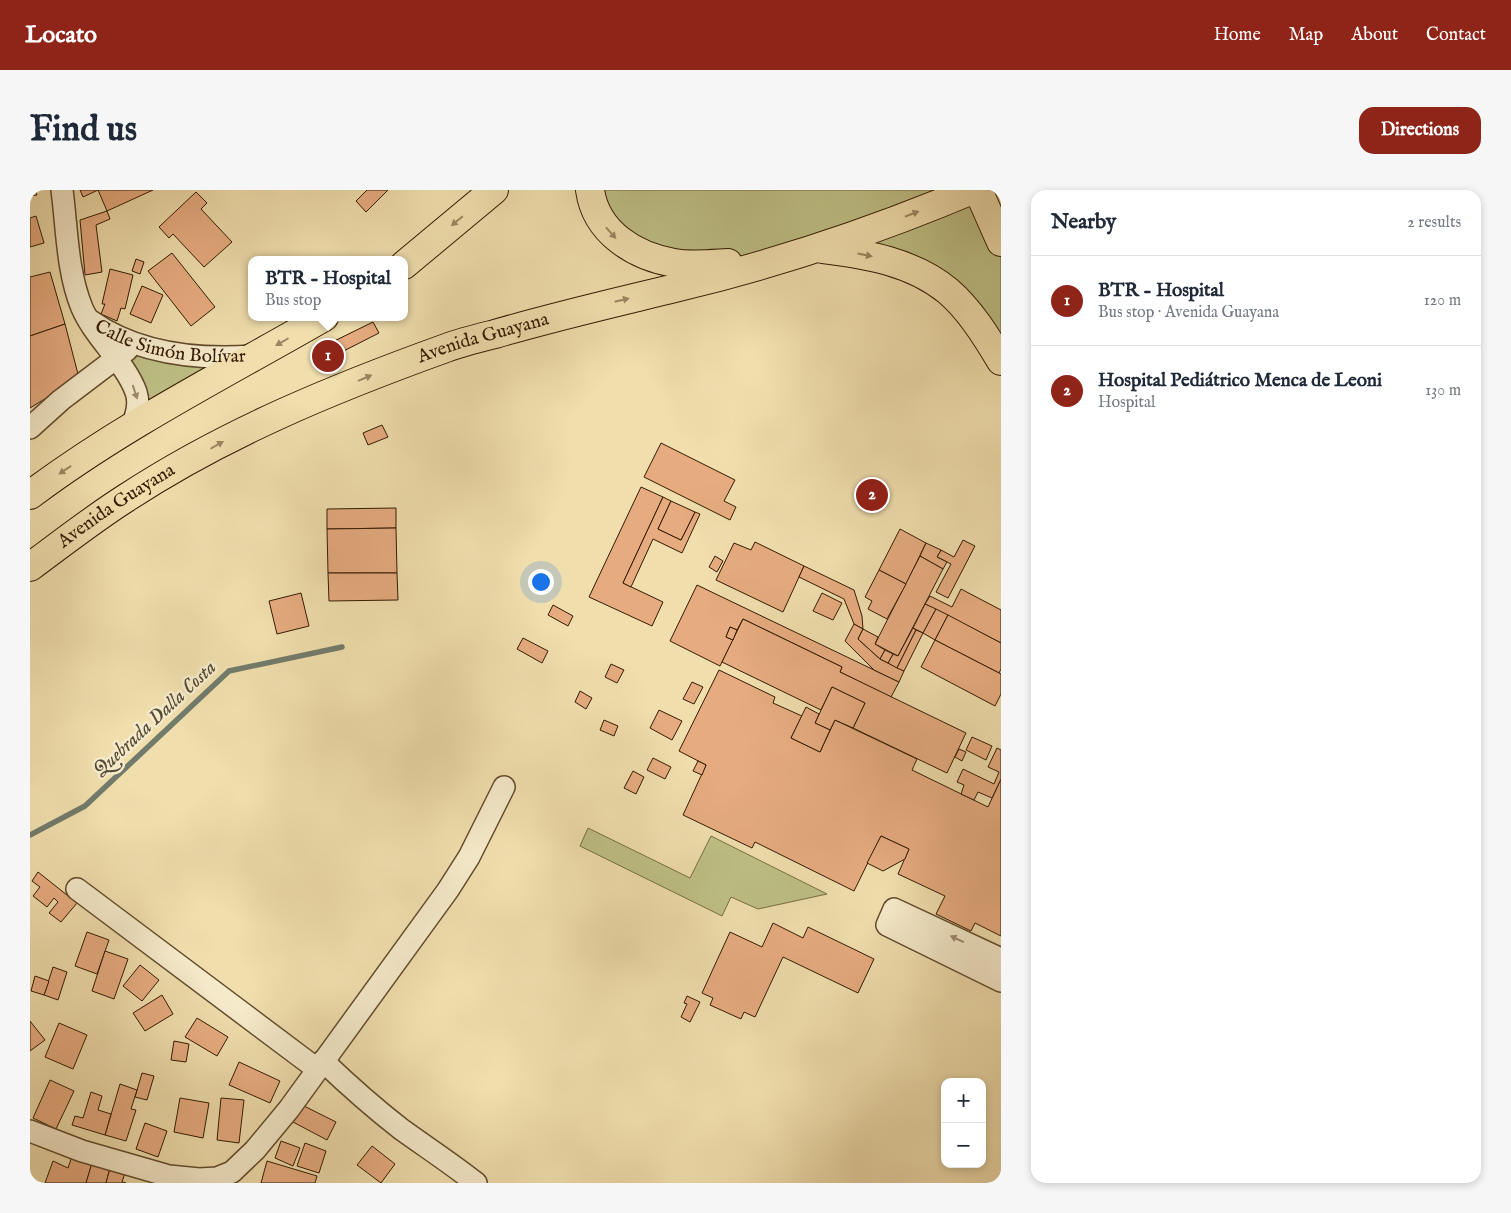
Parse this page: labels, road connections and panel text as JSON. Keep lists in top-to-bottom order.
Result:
{
  "streets": {
    "main road": ["Avenida Guayana"],
    "street": ["Calle Simón Bolívar"]
  },
  "water": ["Quebrada Dalla Costa"],
  "page": {
    "header": "Locato",
    "nav": [
      "Home",
      "Map",
      "About",
      "Contact"
    ],
    "buttons": "Directions",
    "title": "Find us",
    "heading": ["Nearby", "2 results"],
    "list": [
      {
        "mark": "1",
        "name": "BTR - Hospital",
        "note": "Bus stop · Avenida Guayana",
        "value": "120 m"
      },
      {
        "mark": "2",
        "name": "Hospital Pediátrico Menca de Leoni",
        "note": "Hospital",
        "value": "130 m"
      }
    ],
    "popup": ["BTR - Hospital", "Bus stop"],
    "pins": ["1", "2"],
    "map_buttons": ["+", "−"]
  }
}
